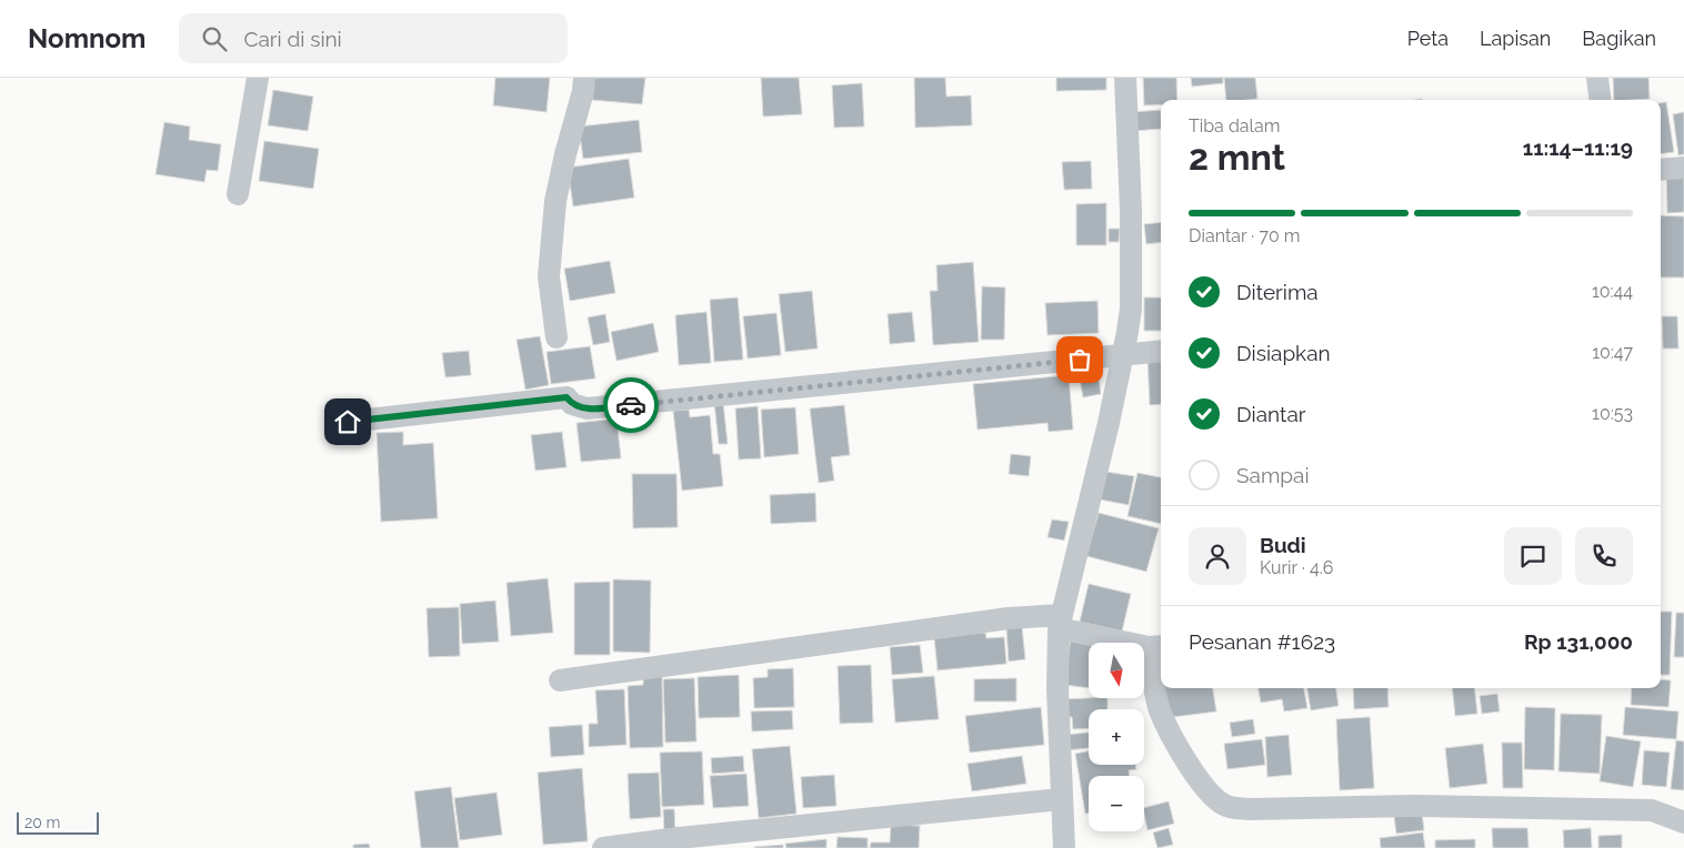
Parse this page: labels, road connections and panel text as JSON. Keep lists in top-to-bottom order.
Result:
{
  "scale_bar": "20 m",
  "north": "bottom",
  "page": {
    "header": "Nomnom",
    "search": "Cari di sini",
    "nav": ["Peta", "Lapisan", "Bagikan"],
    "heading": ["2 mnt", "Tiba dalam", "11:14–11:19"],
    "panel": [
      "Budi",
      "Kurir · 4.6",
      "Pesanan #1623",
      "Rp 131,000"
    ],
    "bar": "Diantar · 70 m",
    "list": [
      ["Diterima", "10:44"],
      ["Disiapkan", "10:47"],
      ["Diantar", "10:53"],
      "Sampai"
    ],
    "map_buttons": ["+", "−"],
    "scale": "20 m"
  }
}
